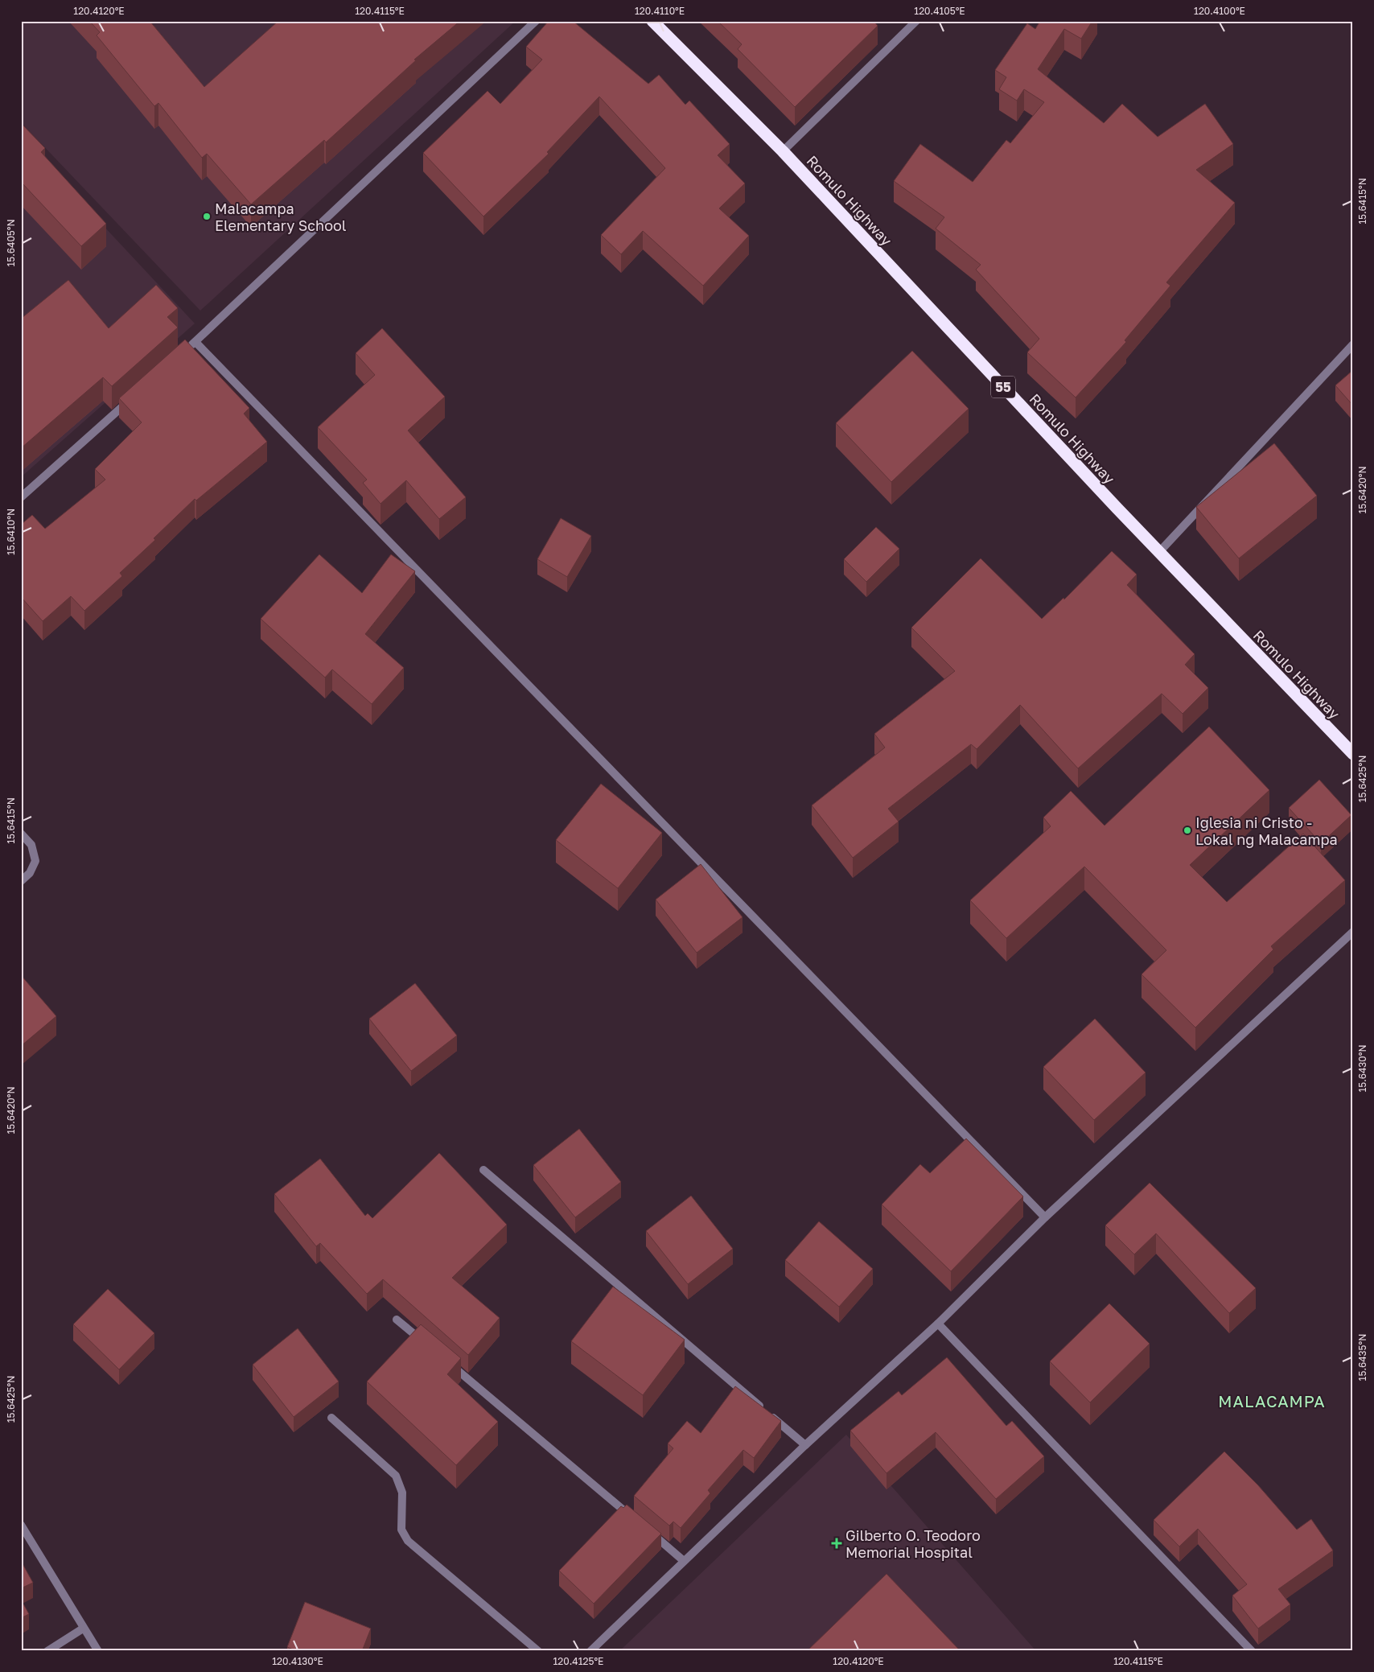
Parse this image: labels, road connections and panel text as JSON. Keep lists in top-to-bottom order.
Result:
{
  "streets": {
    "highway": ["Romulo Highway", "55"]
  },
  "districts": ["MALACAMPA"],
  "places": {
    "other": ["Malacampa Elementary School", "Iglesia ni Cristo - Lokal ng Malacampa"],
    "health": ["Gilberto O. Teodoro Memorial Hospital"]
  },
  "coordinates": [
    "120.4120°E",
    "120.4115°E",
    "120.4110°E",
    "120.4105°E",
    "120.4100°E",
    "15.6415°N",
    "15.6405°N",
    "15.6420°N",
    "15.6410°N",
    "15.6425°N",
    "15.6430°N",
    "15.6435°N",
    "120.4130°E",
    "120.4125°E"
  ]
}
